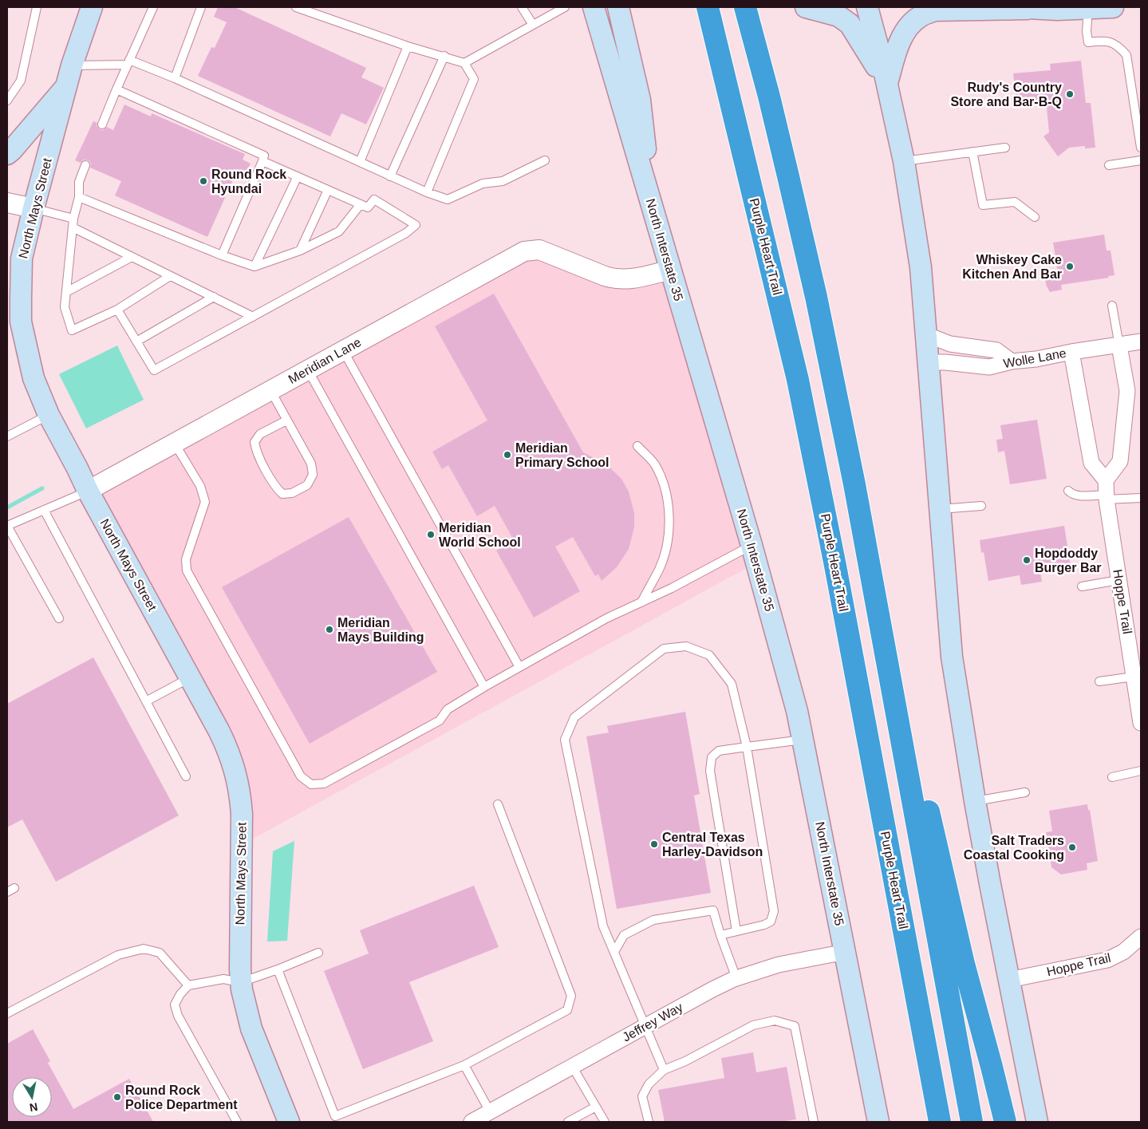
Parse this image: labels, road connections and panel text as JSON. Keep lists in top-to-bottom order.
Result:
{
  "streets": {
    "highway": ["Purple Heart Trail"],
    "main road": ["North Mays Street", "North Interstate 35"],
    "street": [
      "Wolle Lane",
      "Meridian Lane",
      "Hoppe Trail",
      "Jeffrey Way"
    ]
  },
  "crossings": [
    ["North Mays Street", "Meridian Lane"],
    ["North Interstate 35", "Meridian Lane"],
    ["North Interstate 35", "Jeffrey Way"]
  ],
  "places": [
    "Rudy's Country Store and Bar-B-Q",
    "Round Rock Hyundai",
    "Whiskey Cake Kitchen And Bar",
    "Meridian Primary School",
    "Meridian World School",
    "Hopdoddy Burger Bar",
    "Meridian Mays Building",
    "Central Texas Harley-Davidson",
    "Salt Traders Coastal Cooking",
    "Round Rock Police Department"
  ],
  "north": "bottom"
}
